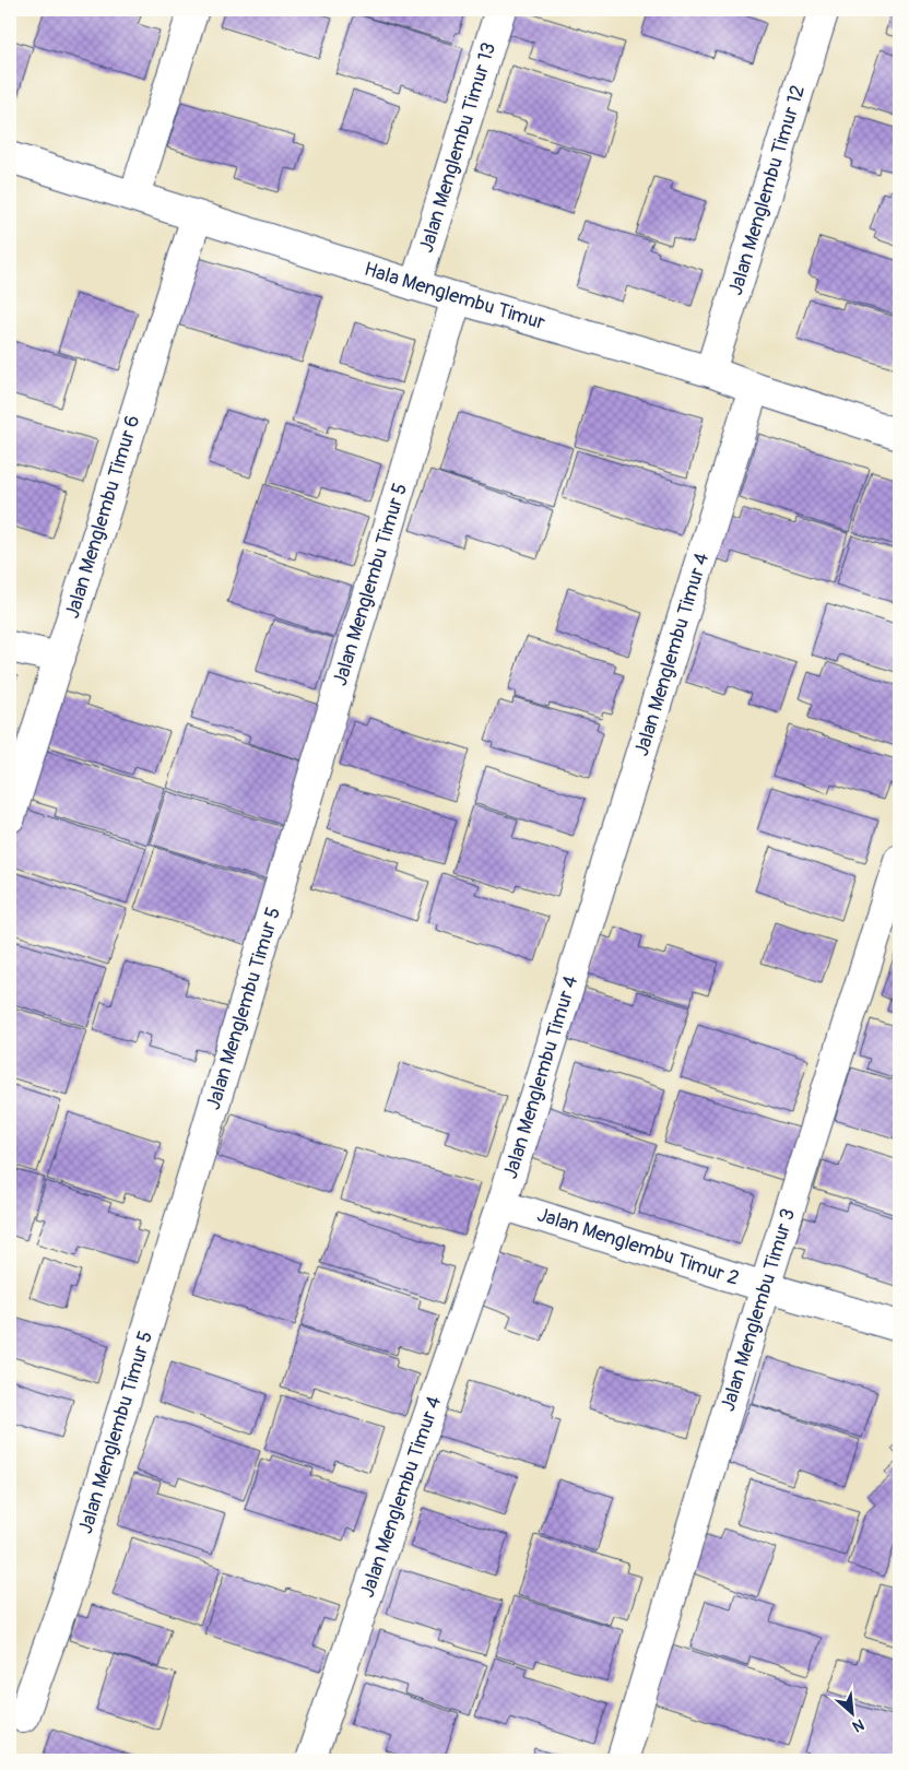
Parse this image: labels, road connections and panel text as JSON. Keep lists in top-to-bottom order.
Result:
{
  "streets": {
    "street": [
      "Jalan Menglembu Timur 13",
      "Jalan Menglembu Timur 12",
      "Hala Menglembu Timur",
      "Jalan Menglembu Timur 6",
      "Jalan Menglembu Timur 5",
      "Jalan Menglembu Timur 4",
      "Jalan Menglembu Timur 2",
      "Jalan Menglembu Timur 3"
    ]
  },
  "crossings": [
    ["Jalan Menglembu Timur 13", "Hala Menglembu Timur"],
    ["Jalan Menglembu Timur 12", "Hala Menglembu Timur"],
    ["Hala Menglembu Timur", "Jalan Menglembu Timur 6"],
    ["Hala Menglembu Timur", "Jalan Menglembu Timur 5"],
    ["Hala Menglembu Timur", "Jalan Menglembu Timur 4"],
    ["Jalan Menglembu Timur 4", "Jalan Menglembu Timur 2"],
    ["Jalan Menglembu Timur 2", "Jalan Menglembu Timur 3"]
  ],
  "north": "bottom right"
}
